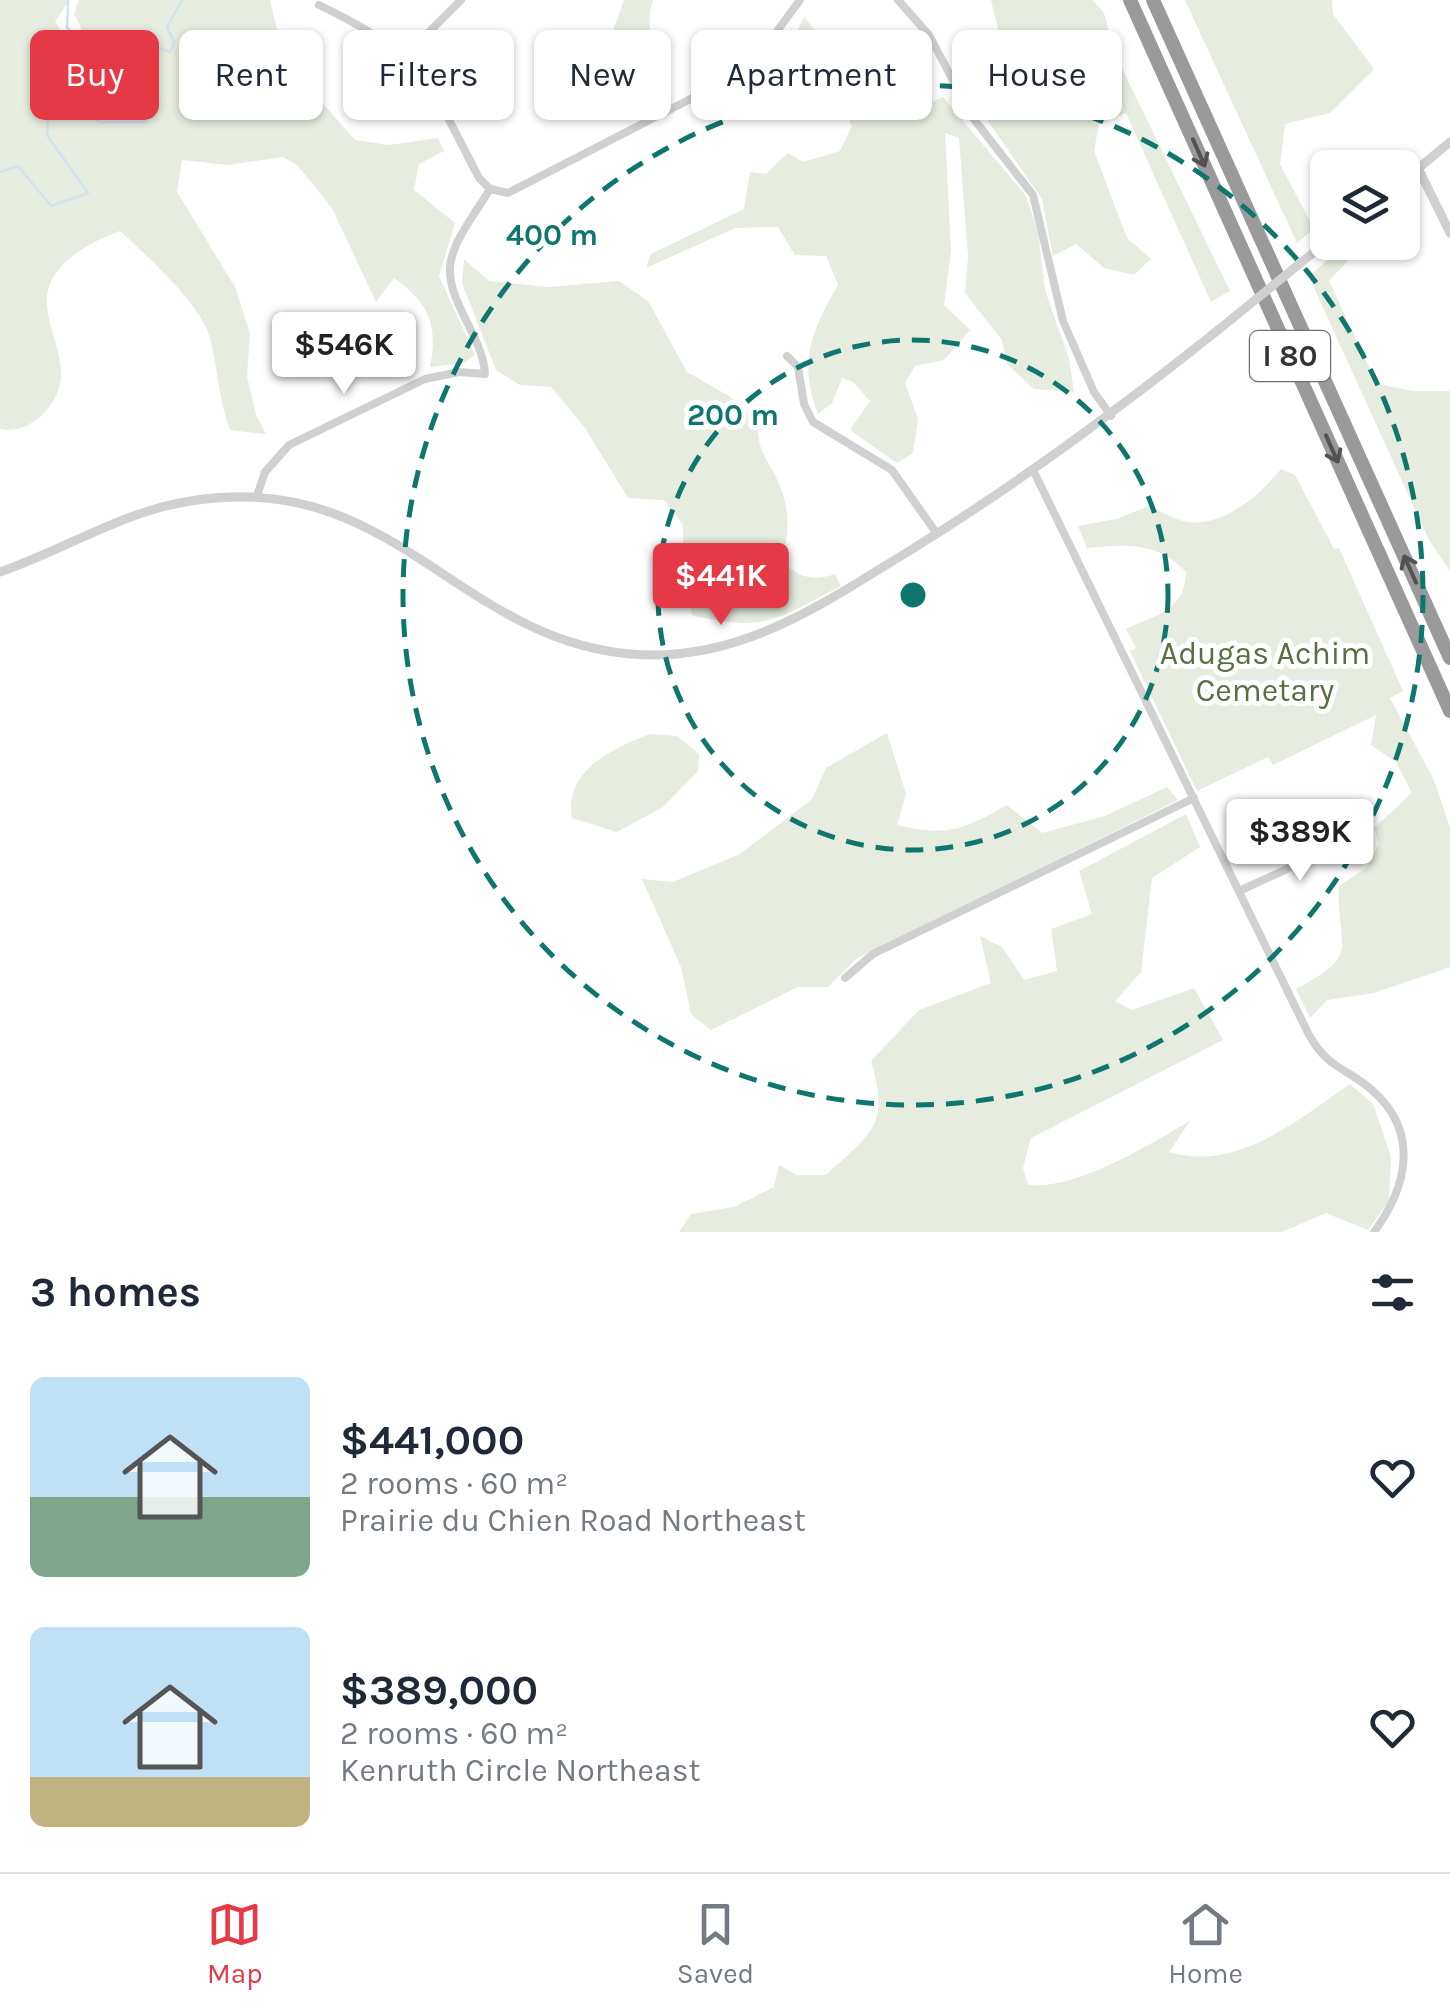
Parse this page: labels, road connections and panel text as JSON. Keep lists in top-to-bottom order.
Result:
{
  "streets": {
    "highway": ["I 80"]
  },
  "parks": ["Adugas Achim Cemetary"],
  "page": {
    "chip": [
      "Buy",
      "Rent",
      "Filters",
      "New",
      "Apartment",
      "House"
    ],
    "price": ["$546K", "$441K", "$389K"],
    "heading": "3 homes",
    "list": [
      {
        "name": "$441,000",
        "note": "2 rooms · 60 m² · Prairie du Chien Road Northeast"
      },
      {
        "name": "$389,000",
        "note": "2 rooms · 60 m² · Kenruth Circle Northeast"
      }
    ],
    "tabs": ["Map", "Saved", "Home"]
  },
  "rings": ["400 m", "200 m"]
}
